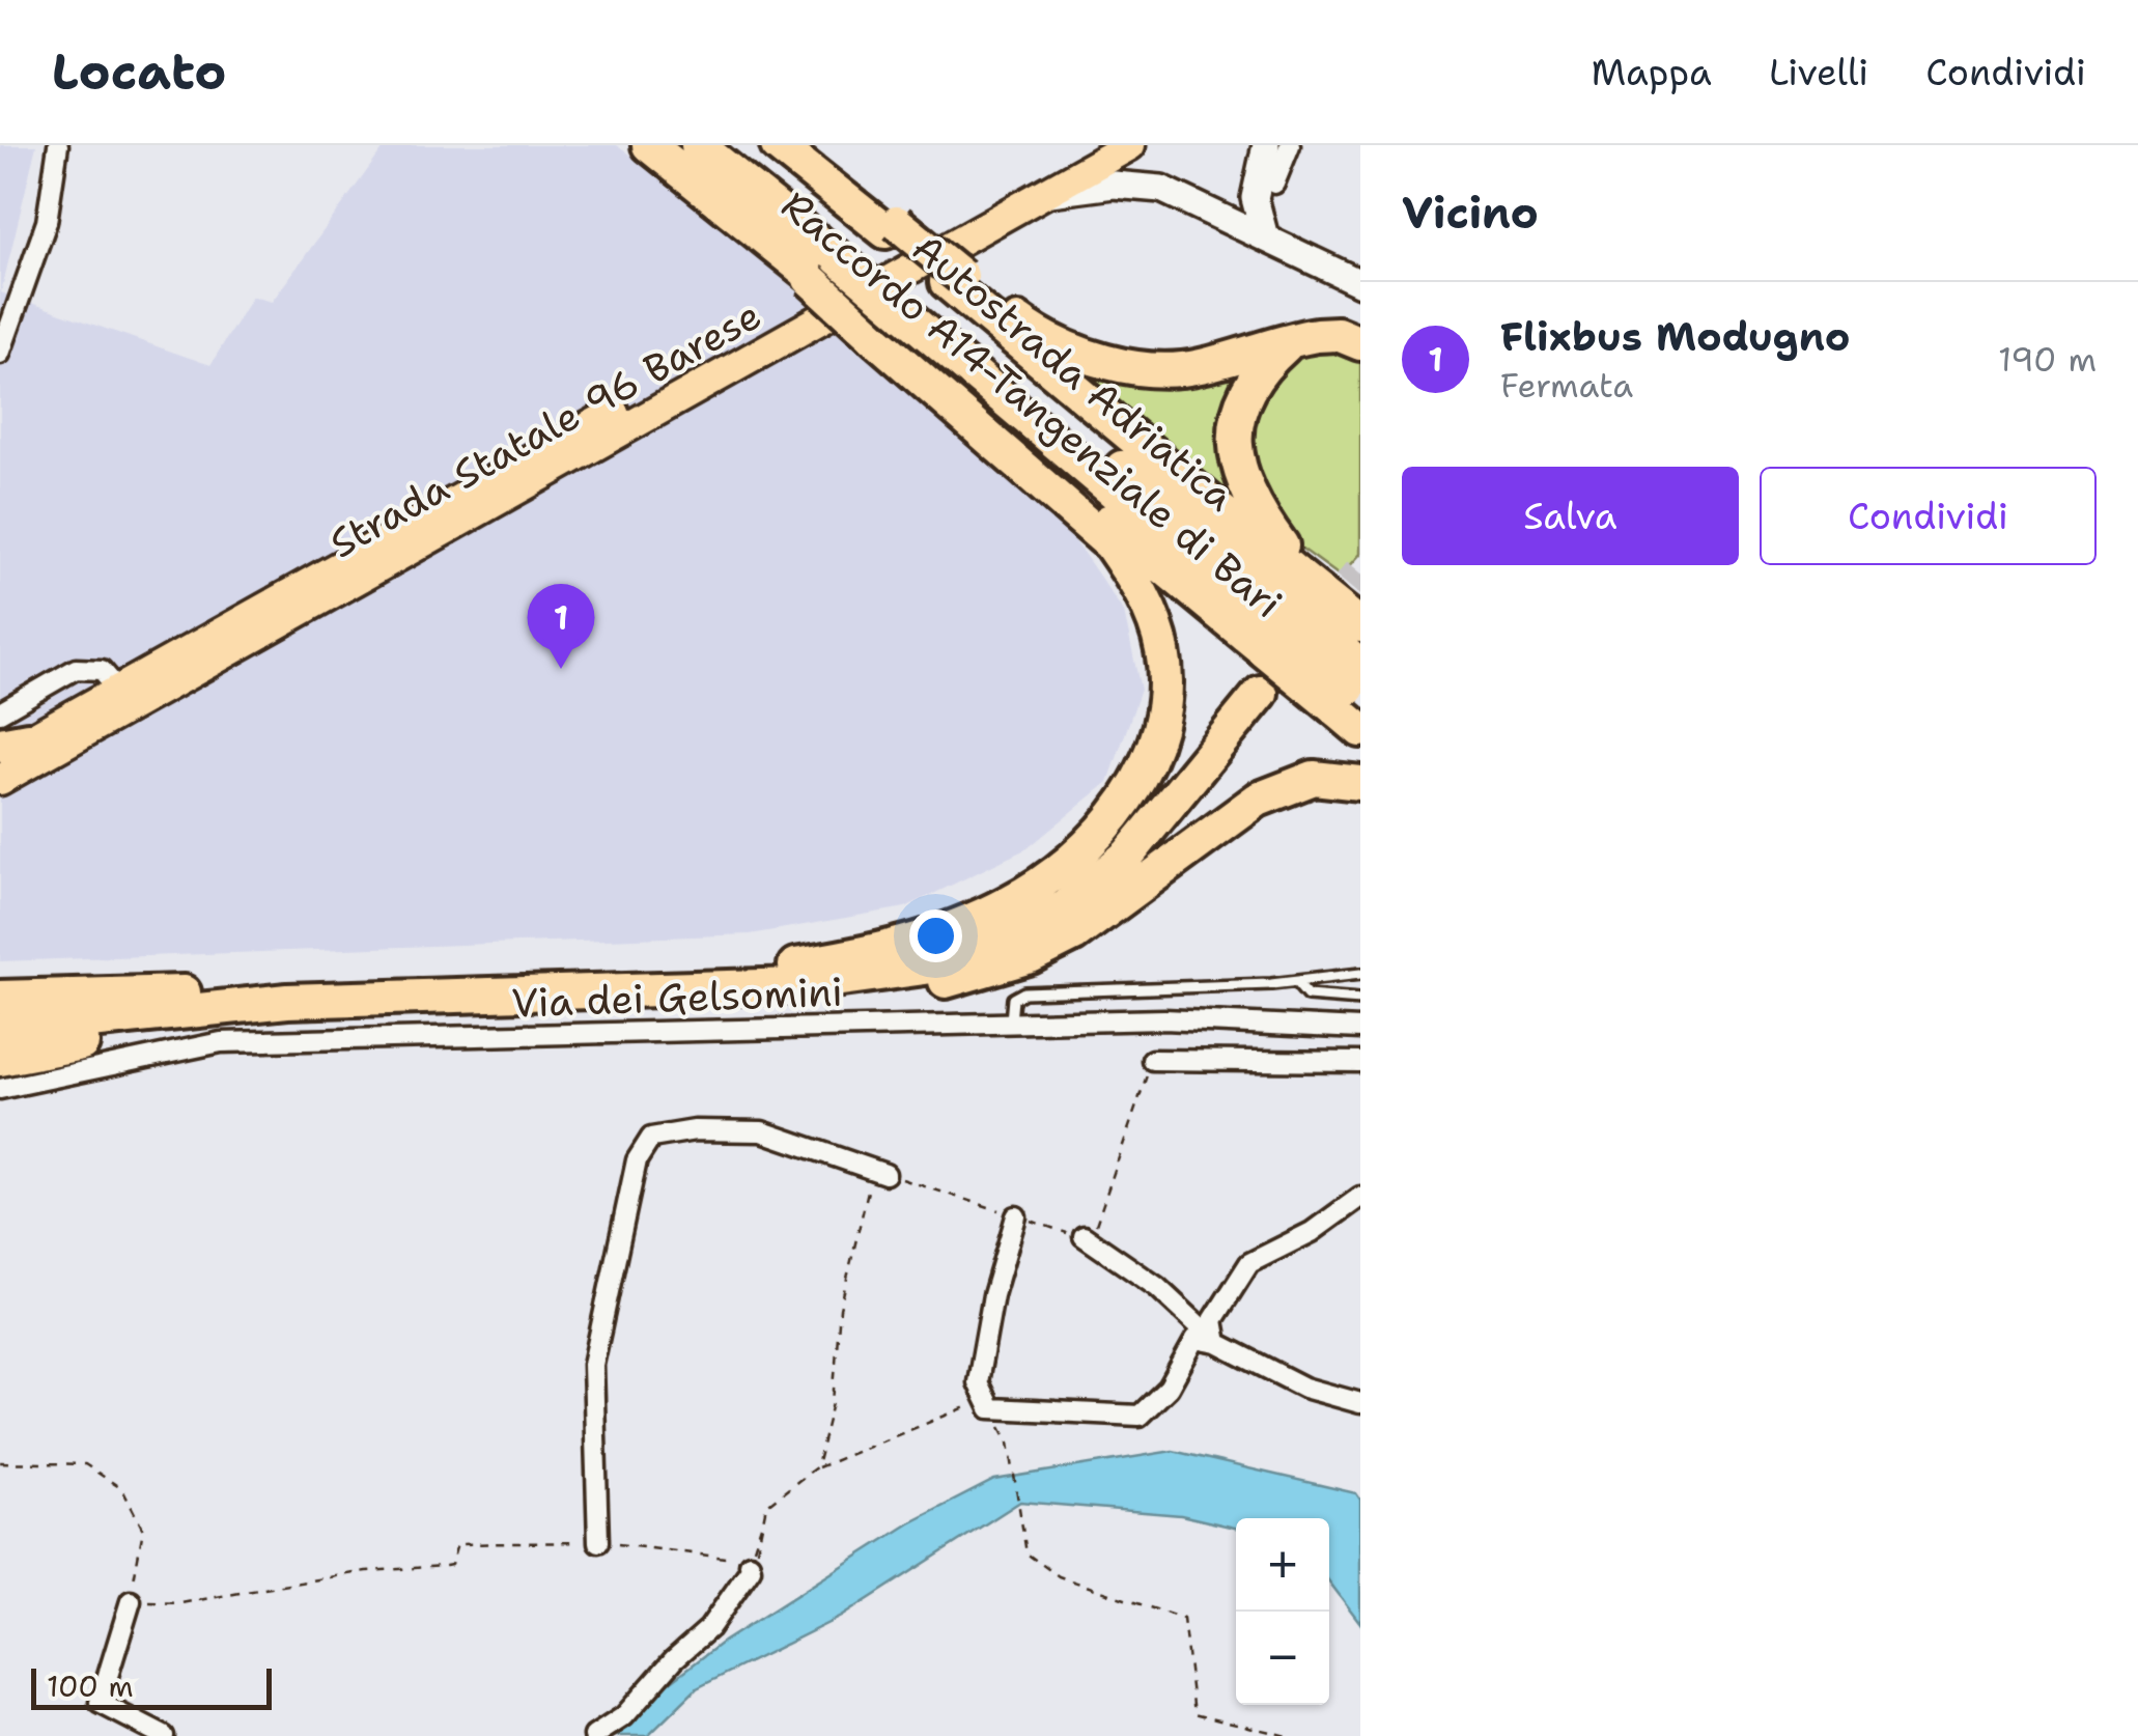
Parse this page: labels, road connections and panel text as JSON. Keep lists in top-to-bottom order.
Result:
{
  "streets": {
    "highway": ["Autostrada Adriatica", "Raccordo A14-Tangenziale di Bari"],
    "main road": ["Strada Statale 96 Barese"],
    "street": ["Via dei Gelsomini"]
  },
  "crossings": [
    ["Autostrada Adriatica", "Raccordo A14-Tangenziale di Bari"]
  ],
  "scale_bar": "100 m",
  "page": {
    "header": "Locato",
    "nav": ["Mappa", "Livelli", "Condividi"],
    "heading": "Vicino",
    "list": [
      {
        "mark": "1",
        "name": "Flixbus Modugno",
        "note": "Fermata",
        "value": "190 m"
      }
    ],
    "buttons": ["Salva", "Condividi"],
    "pins": "1",
    "map_buttons": ["+", "−"],
    "scale": "100 m"
  }
}
